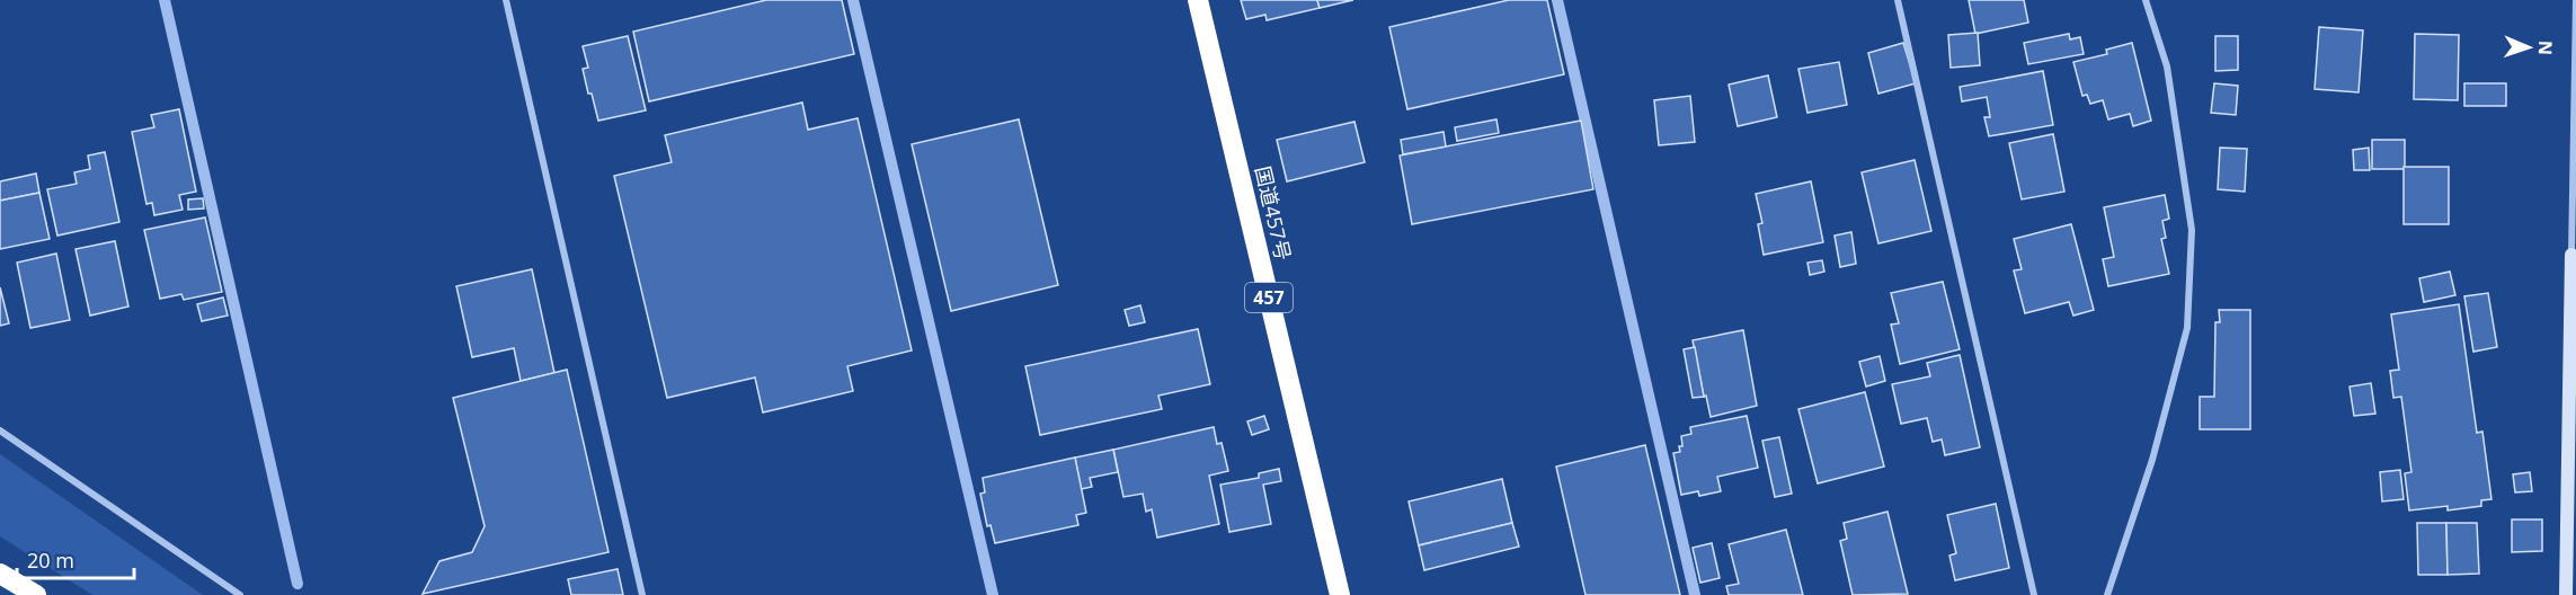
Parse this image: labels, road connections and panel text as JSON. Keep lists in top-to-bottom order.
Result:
{
  "streets": {
    "highway": ["国道457号", "457"]
  },
  "scale_bar": "20 m",
  "north": "right"
}
